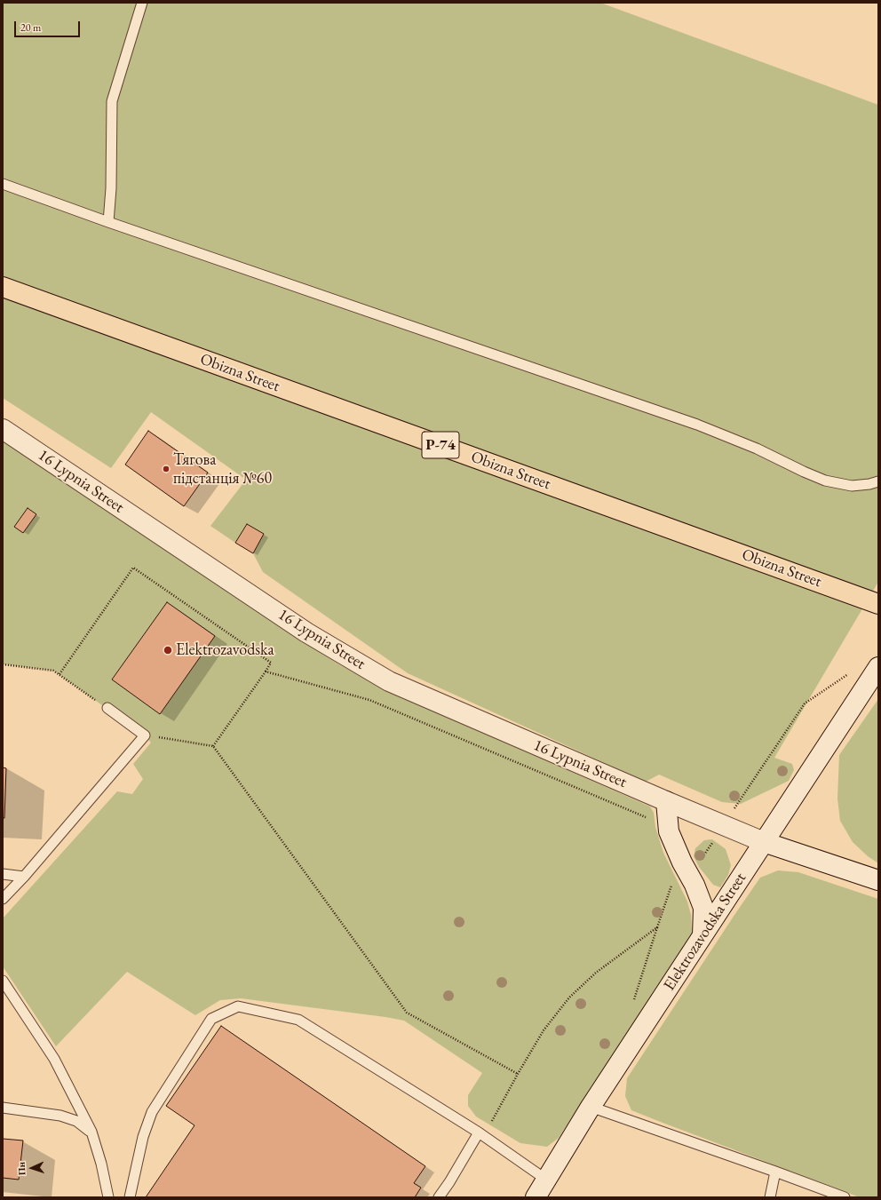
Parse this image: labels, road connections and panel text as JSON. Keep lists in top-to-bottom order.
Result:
{
  "streets": {
    "main road": [
      "Obizna Street",
      "Р-74",
      "16 Lypnia Street",
      "Elektrozavodska Street"
    ]
  },
  "crossings": [
    ["16 Lypnia Street", "Elektrozavodska Street"]
  ],
  "places": ["Тягова підстанція №60", "Elektrozavodska"],
  "scale_bar": "20 m",
  "north": "left"
}
